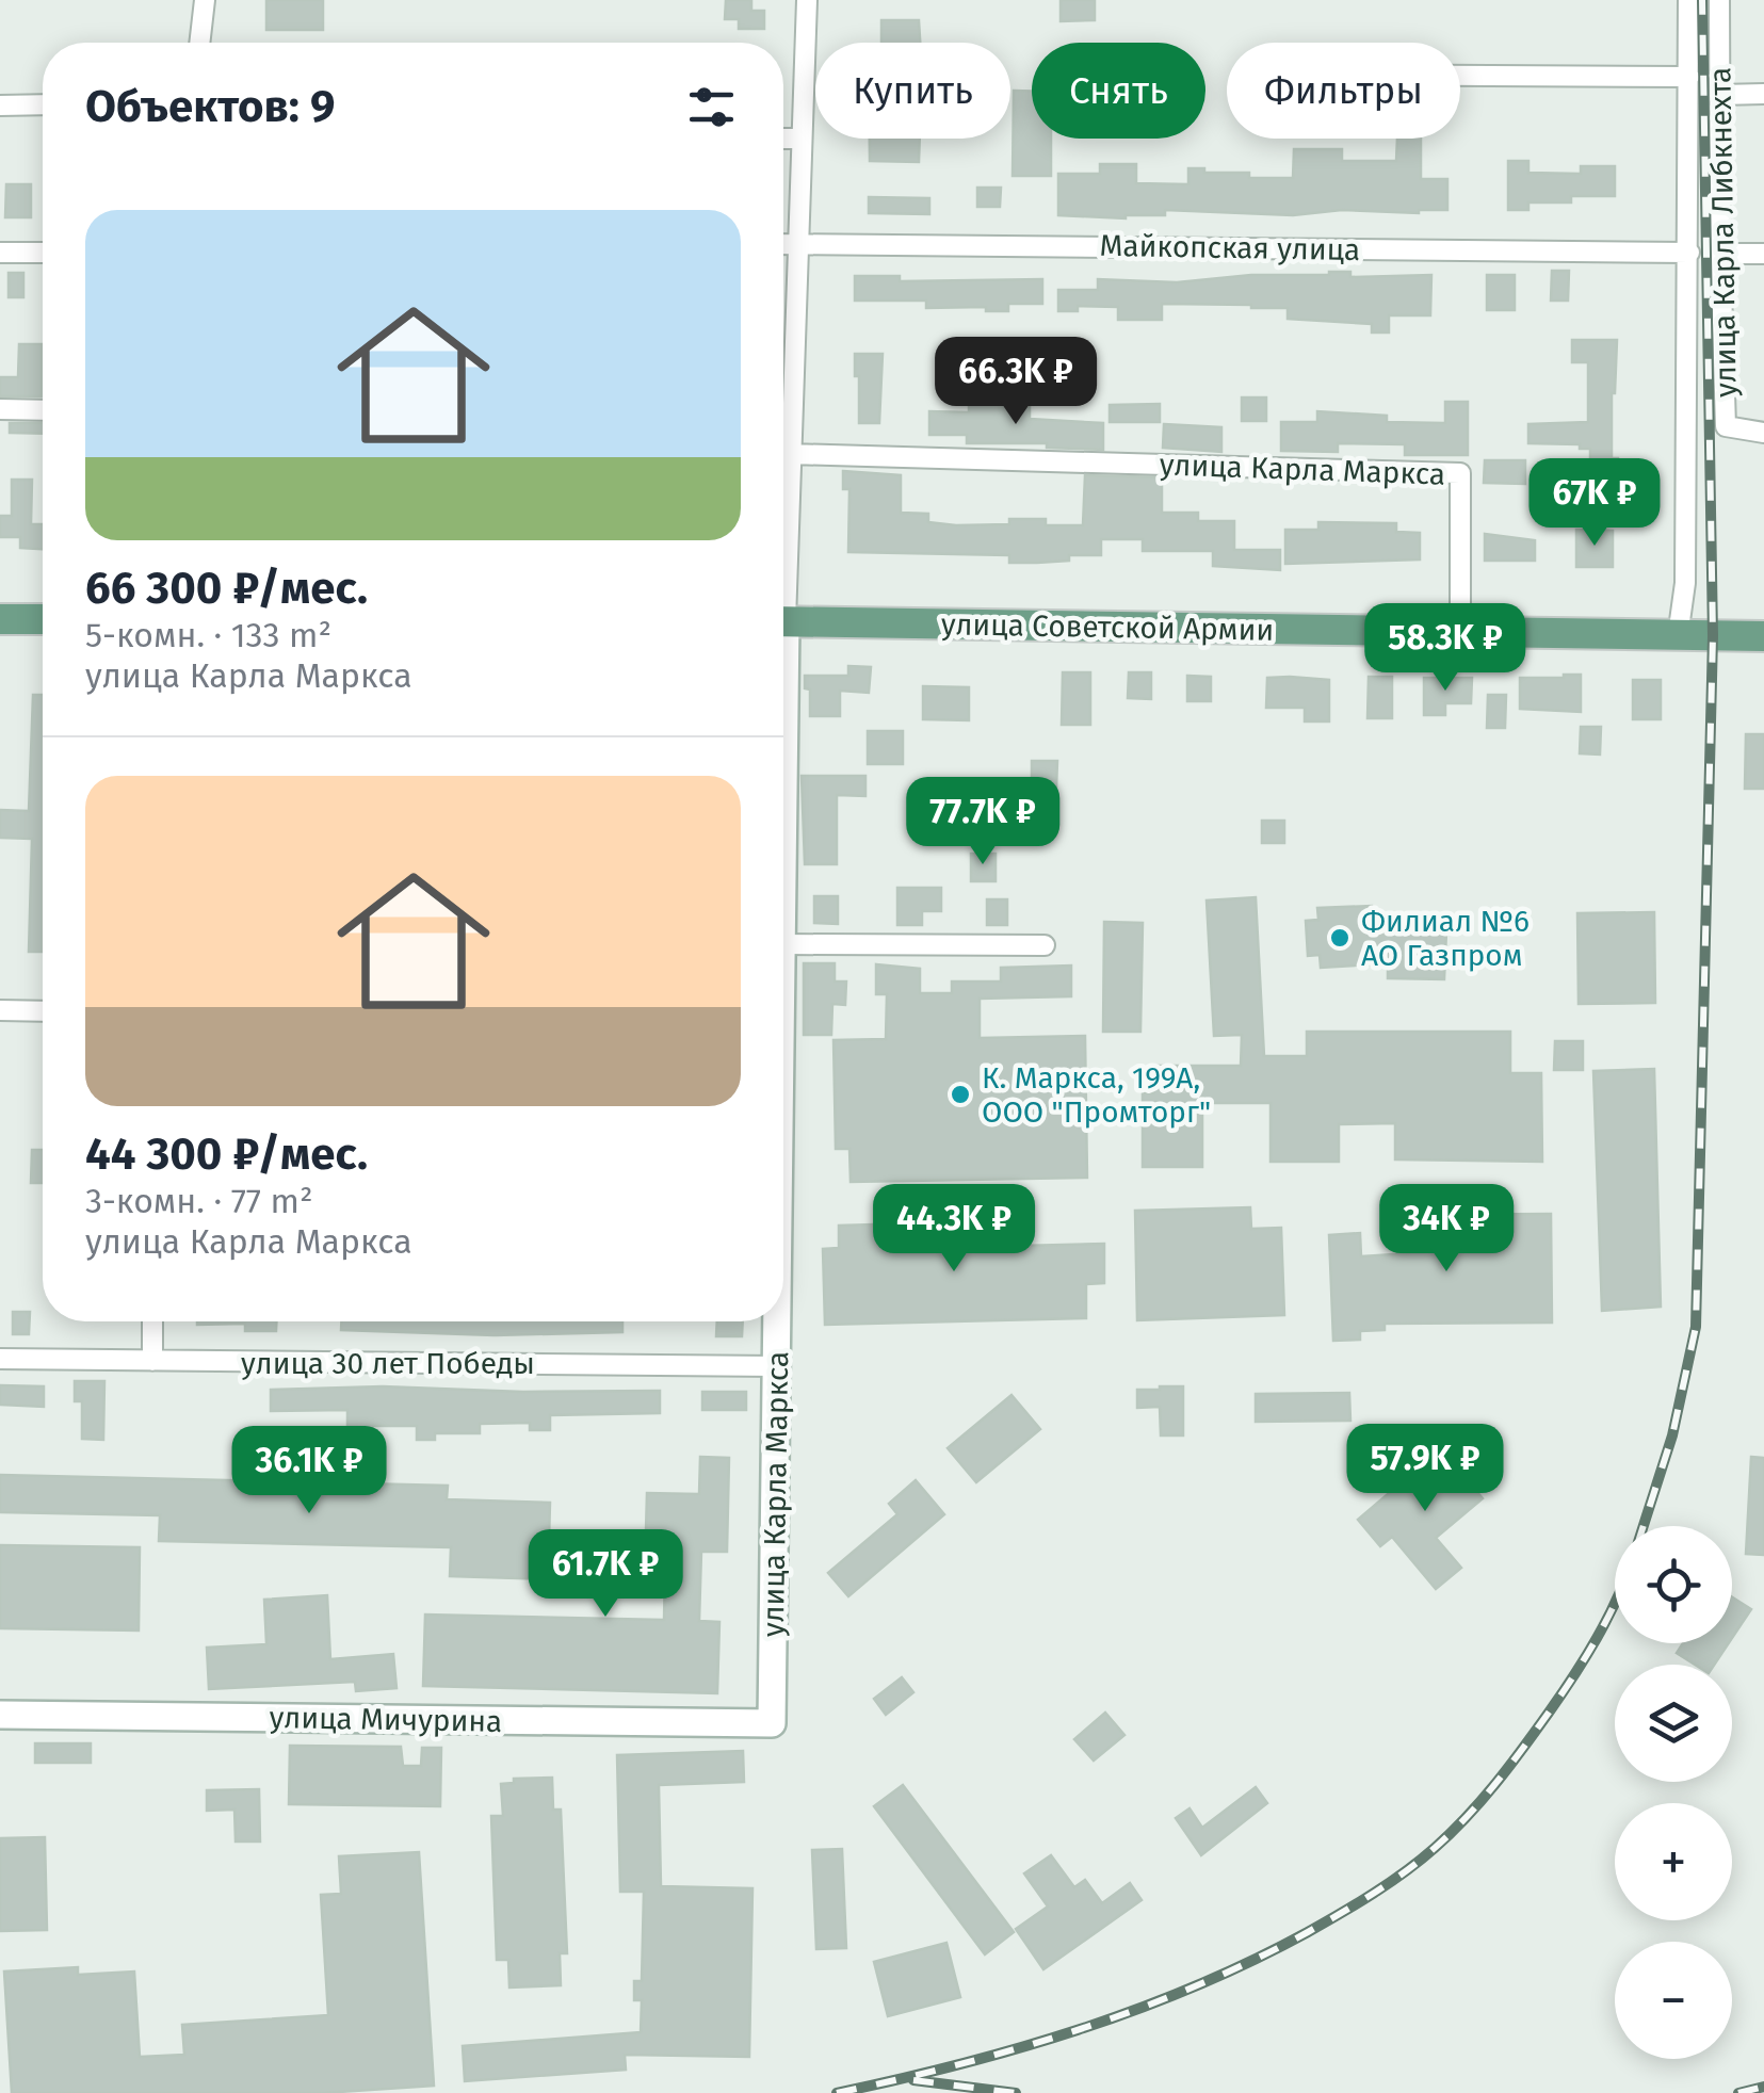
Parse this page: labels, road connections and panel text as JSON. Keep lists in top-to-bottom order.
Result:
{
  "streets": {
    "main road": ["улица Советской Армии"],
    "street": [
      "улица Карла Либкнехта",
      "Майкопская улица",
      "улица Карла Маркса",
      "улица 30 лет Победы",
      "улица Мичурина"
    ]
  },
  "crossings": [
    ["улица Карла Либкнехта", "Майкопская улица"],
    ["улица Карла Либкнехта", "улица Советской Армии"],
    ["Майкопская улица", "улица Карла Маркса"],
    ["улица Карла Маркса", "улица Советской Армии"],
    ["улица Карла Маркса", "улица 30 лет Победы"],
    ["улица Карла Маркса", "улица Мичурина"]
  ],
  "places": ["Филиал №6 АО Газпром", "К. Маркса, 199А, ООО \"Промторг\""],
  "page": {
    "chip": ["Купить", "Снять", "Фильтры"],
    "heading": "Объектов: 9",
    "list": [
      {
        "name": "66 300 ₽/мес.",
        "note": "5-комн. · 133 m² · улица Карла Маркса"
      },
      {
        "name": "44 300 ₽/мес.",
        "note": "3-комн. · 77 m² · улица Карла Маркса"
      }
    ],
    "price": [
      "66.3K ₽",
      "67K ₽",
      "58.3K ₽",
      "77.7K ₽",
      "44.3K ₽",
      "34K ₽",
      "57.9K ₽",
      "36.1K ₽",
      "61.7K ₽"
    ],
    "map_buttons": ["+", "−"]
  }
}
